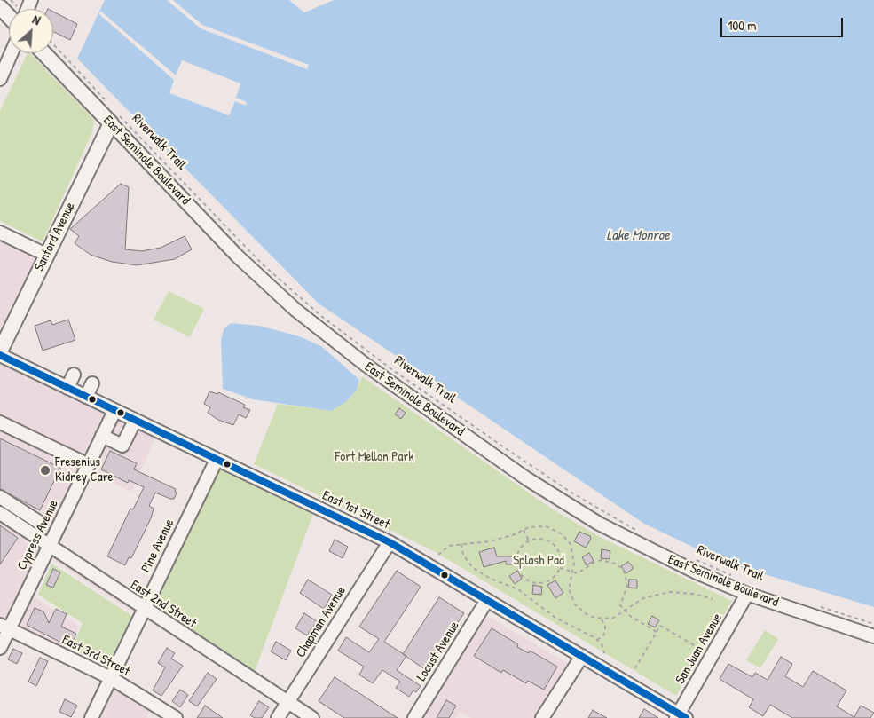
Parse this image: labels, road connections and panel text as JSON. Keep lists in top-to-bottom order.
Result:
{
  "streets": {
    "main road": ["East Seminole Boulevard", "Sanford Avenue"],
    "street": [
      "East 1st Street",
      "Cypress Avenue",
      "Pine Avenue",
      "East 2nd Street",
      "Chapman Avenue",
      "San Juan Avenue",
      "Locust Avenue",
      "East 3rd Street"
    ],
    "path": ["Riverwalk Trail"]
  },
  "crossings": [
    ["Riverwalk Trail", "East Seminole Boulevard"],
    ["Riverwalk Trail", "Sanford Avenue"],
    ["East Seminole Boulevard", "Sanford Avenue"],
    ["East Seminole Boulevard", "San Juan Avenue"],
    ["East 1st Street", "Cypress Avenue"],
    ["East 1st Street", "Pine Avenue"],
    ["East 1st Street", "Chapman Avenue"],
    ["East 1st Street", "San Juan Avenue"],
    ["East 1st Street", "Locust Avenue"],
    ["Cypress Avenue", "East 2nd Street"],
    ["Cypress Avenue", "East 3rd Street"],
    ["Pine Avenue", "East 2nd Street"],
    ["Pine Avenue", "East 3rd Street"],
    ["East 2nd Street", "Chapman Avenue"]
  ],
  "water": ["Lake Monroe"],
  "parks": ["Fort Mellon Park", "Splash Pad"],
  "places": ["Fresenius Kidney Care"],
  "scale_bar": "100 m",
  "north": "top right"
}
